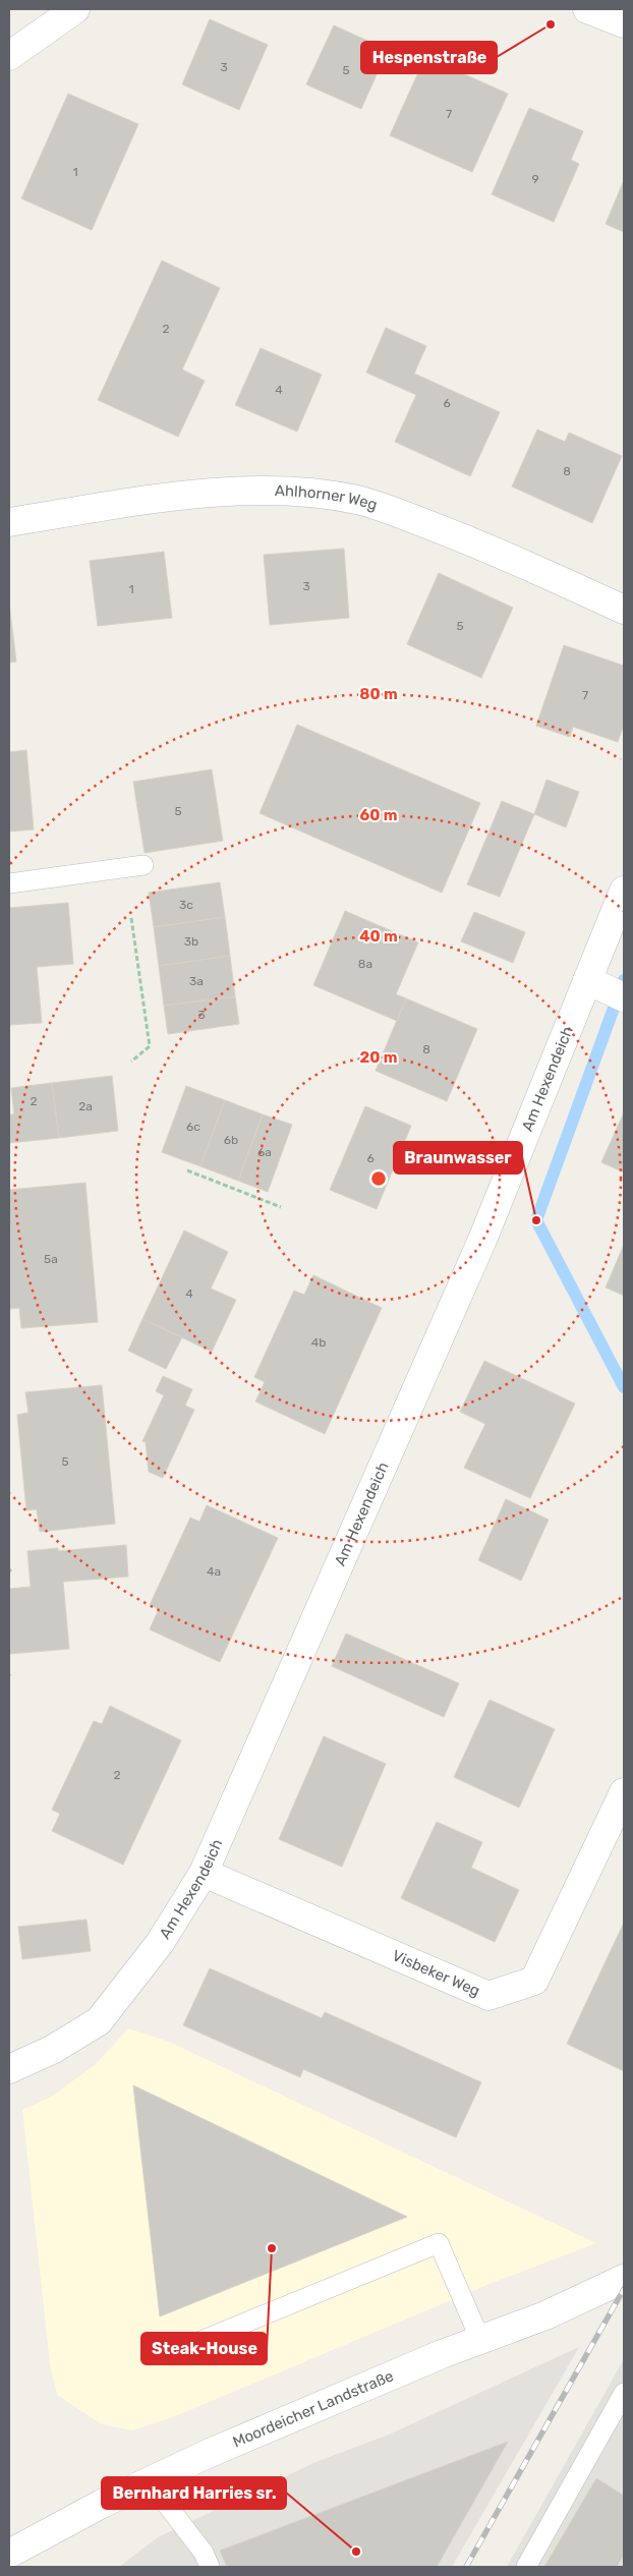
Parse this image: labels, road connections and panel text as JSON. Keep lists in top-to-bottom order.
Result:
{
  "streets": {
    "street": [
      "Ahlhorner Weg",
      "Am Hexendeich",
      "Visbeker Weg",
      "Moordeicher Landstraße"
    ]
  },
  "crossings": [
    ["Am Hexendeich", "Visbeker Weg"]
  ],
  "places": [
    "Hespenstraße",
    "Braunwasser",
    "Steak-House",
    "Bernhard Harries sr."
  ],
  "house_numbers": [
    "3",
    "5",
    "7",
    "1",
    "9",
    "2",
    "4",
    "6",
    "8",
    "3",
    "1",
    "5",
    "7",
    "5",
    "3c",
    "3b",
    "8a",
    "3a",
    "3",
    "8",
    "2",
    "2a",
    "6c",
    "6b",
    "6a",
    "6",
    "5a",
    "4",
    "4b",
    "5",
    "4a",
    "2"
  ],
  "rings": [
    "80 m",
    "60 m",
    "40 m",
    "20 m"
  ]
}
